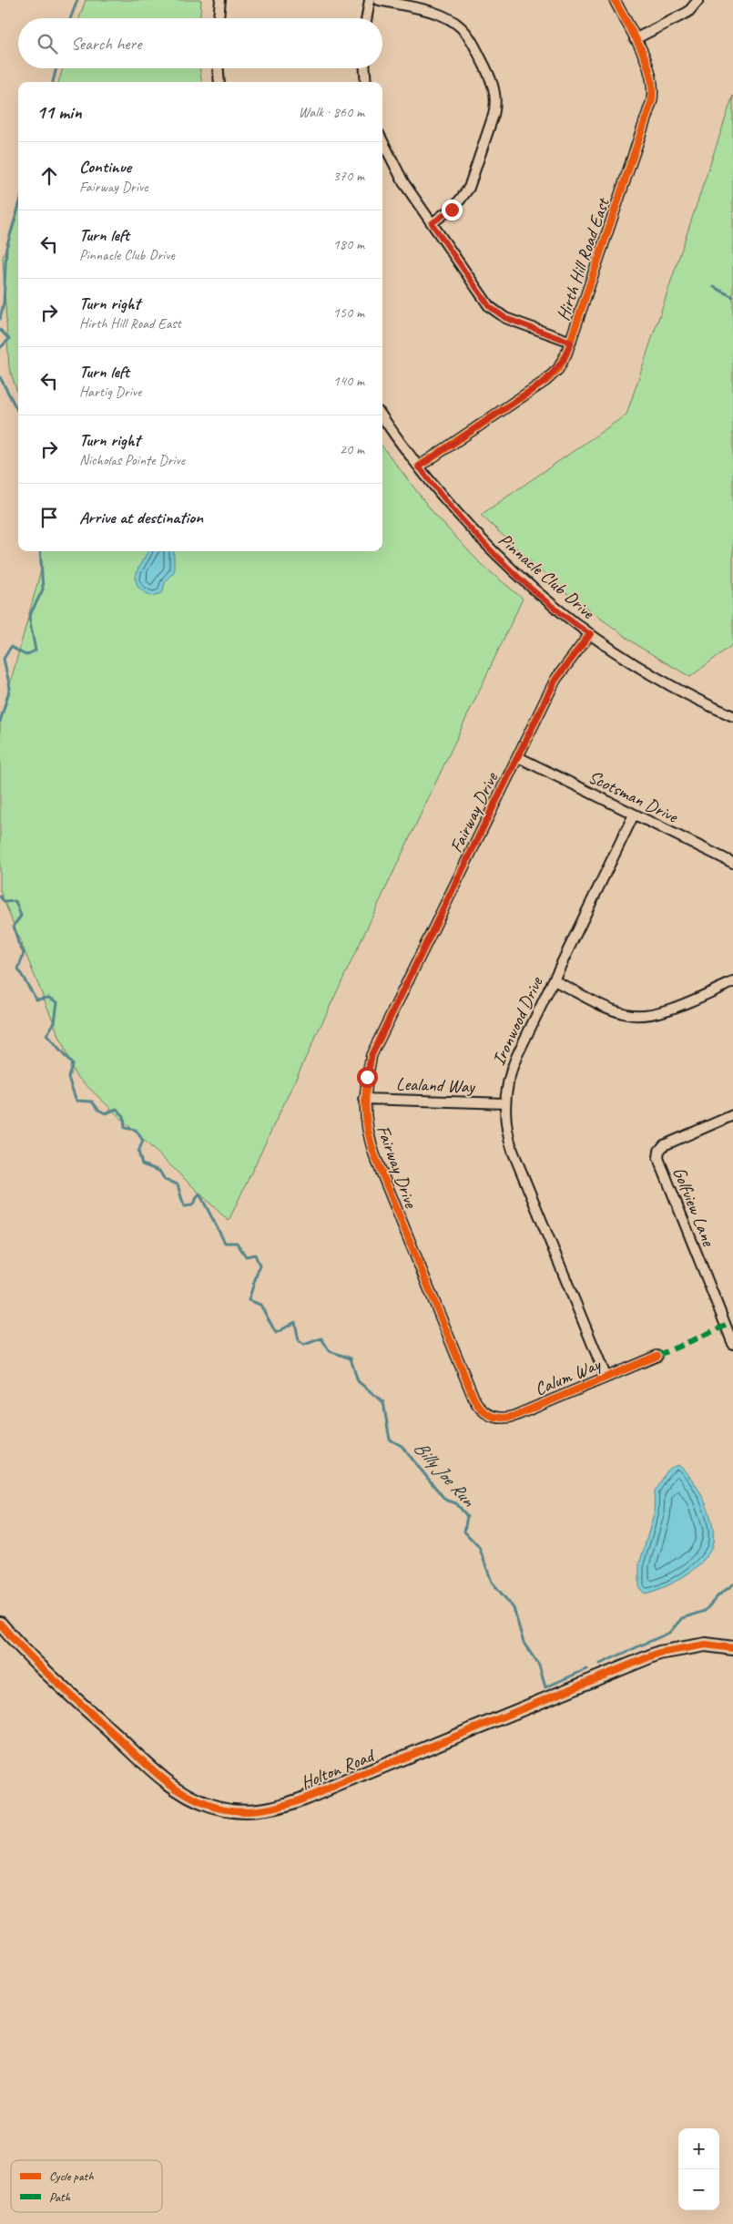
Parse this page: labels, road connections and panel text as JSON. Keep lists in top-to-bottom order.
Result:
{
  "streets": {
    "street": [
      "Hirth Hill Road East",
      "Pinnacle Club Drive",
      "Scotsman Drive",
      "Fairway Drive",
      "Ironwood Drive",
      "Lealand Way",
      "Golfview Lane",
      "Calum Way",
      "Holton Road"
    ]
  },
  "crossings": [
    ["Hirth Hill Road East", "Pinnacle Club Drive"],
    ["Pinnacle Club Drive", "Fairway Drive"],
    ["Scotsman Drive", "Fairway Drive"],
    ["Scotsman Drive", "Ironwood Drive"],
    ["Fairway Drive", "Lealand Way"],
    ["Fairway Drive", "Calum Way"],
    ["Ironwood Drive", "Lealand Way"],
    ["Ironwood Drive", "Calum Way"]
  ],
  "water": ["Billy Joe Run"],
  "legend": ["Cycle path", "Path"],
  "page": {
    "search": "Search here",
    "heading": ["11 min", "Walk · 860 m"],
    "list": [
      ["Continue", "Fairway Drive", "370 m"],
      ["Turn left", "Pinnacle Club Drive", "180 m"],
      ["Turn right", "Hirth Hill Road East", "150 m"],
      ["Turn left", "Hartig Drive", "140 m"],
      ["Turn right", "Nicholas Pointe Drive", "20 m"],
      "Arrive at destination"
    ],
    "map_buttons": ["+", "−"]
  }
}
